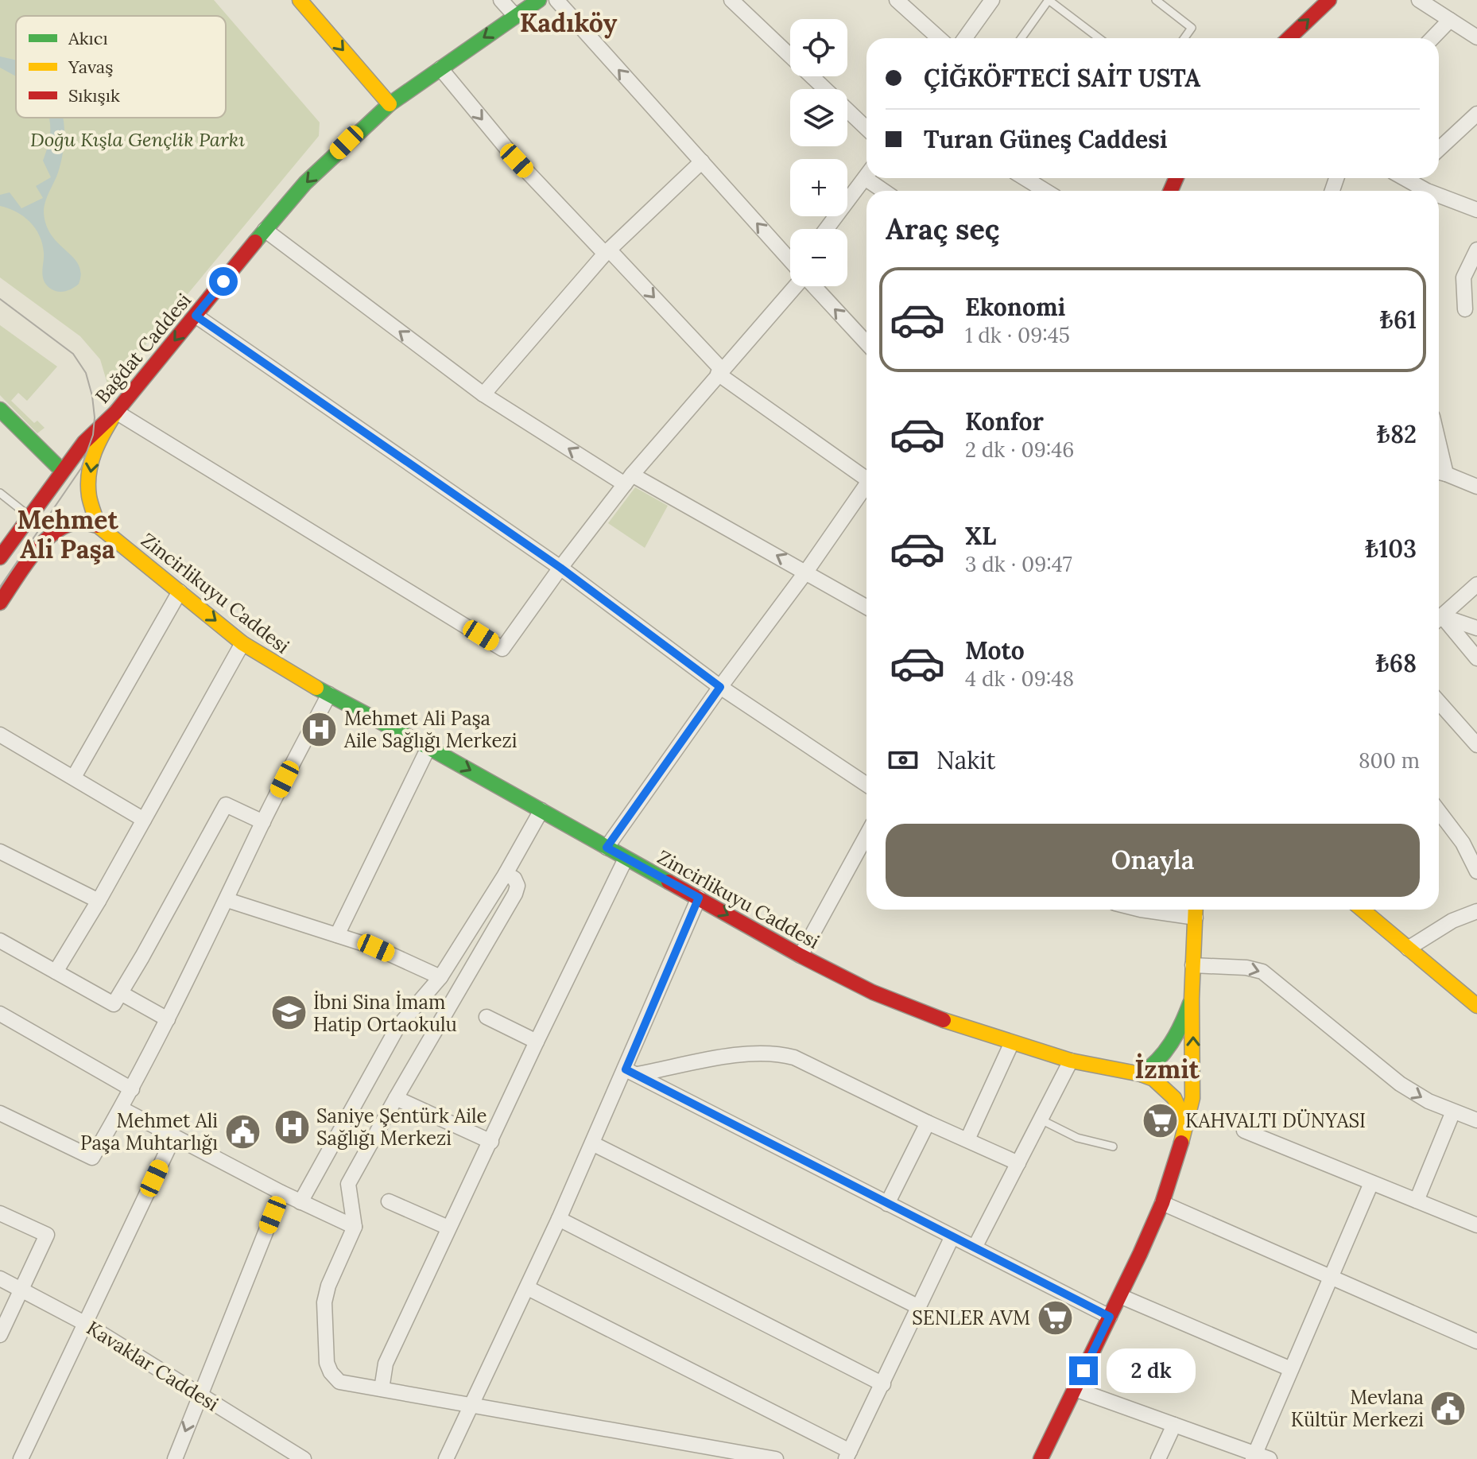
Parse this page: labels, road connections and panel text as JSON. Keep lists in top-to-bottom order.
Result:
{
  "streets": {
    "main road": ["Bağdat Caddesi", "Zincirlikuyu Caddesi"],
    "street": ["Kavaklar Caddesi"]
  },
  "one_way": ["Bağdat Caddesi"],
  "districts": ["Kadıköy", "Mehmet Ali Paşa", "İzmit"],
  "parks": ["Doğu Kışla Gençlik Parkı"],
  "places": {
    "hospital": ["Mehmet Ali Paşa Aile Sağlığı Merkezi", "Saniye Şentürk Aile Sağlığı Merkezi"],
    "school or university": ["İbni Sina İmam Hatip Ortaokulu"],
    "supermarket": ["KAHVALTI DÜNYASI", "SENLER AVM"],
    "public building": ["Mehmet Ali Paşa Muhtarlığı", "Mevlana Kültür Merkezi"]
  },
  "legend": ["Akıcı", "Yavaş", "Sıkışık"],
  "page": {
    "map_buttons": ["+", "−"],
    "banner": ["ÇİĞKÖFTECİ SAİT USTA", "Turan Güneş Caddesi"],
    "heading": "Araç seç",
    "list": [
      {
        "name": "Ekonomi",
        "note": "1 dk · 09:45",
        "value": "₺61"
      },
      {
        "name": "Konfor",
        "note": "2 dk · 09:46",
        "value": "₺82"
      },
      {
        "name": "XL",
        "note": "3 dk · 09:47",
        "value": "₺103"
      },
      {
        "name": "Moto",
        "note": "4 dk · 09:48",
        "value": "₺68"
      }
    ],
    "pay": ["Nakit", "800 m"],
    "buttons": "Onayla",
    "bubble": "2 dk"
  }
}
